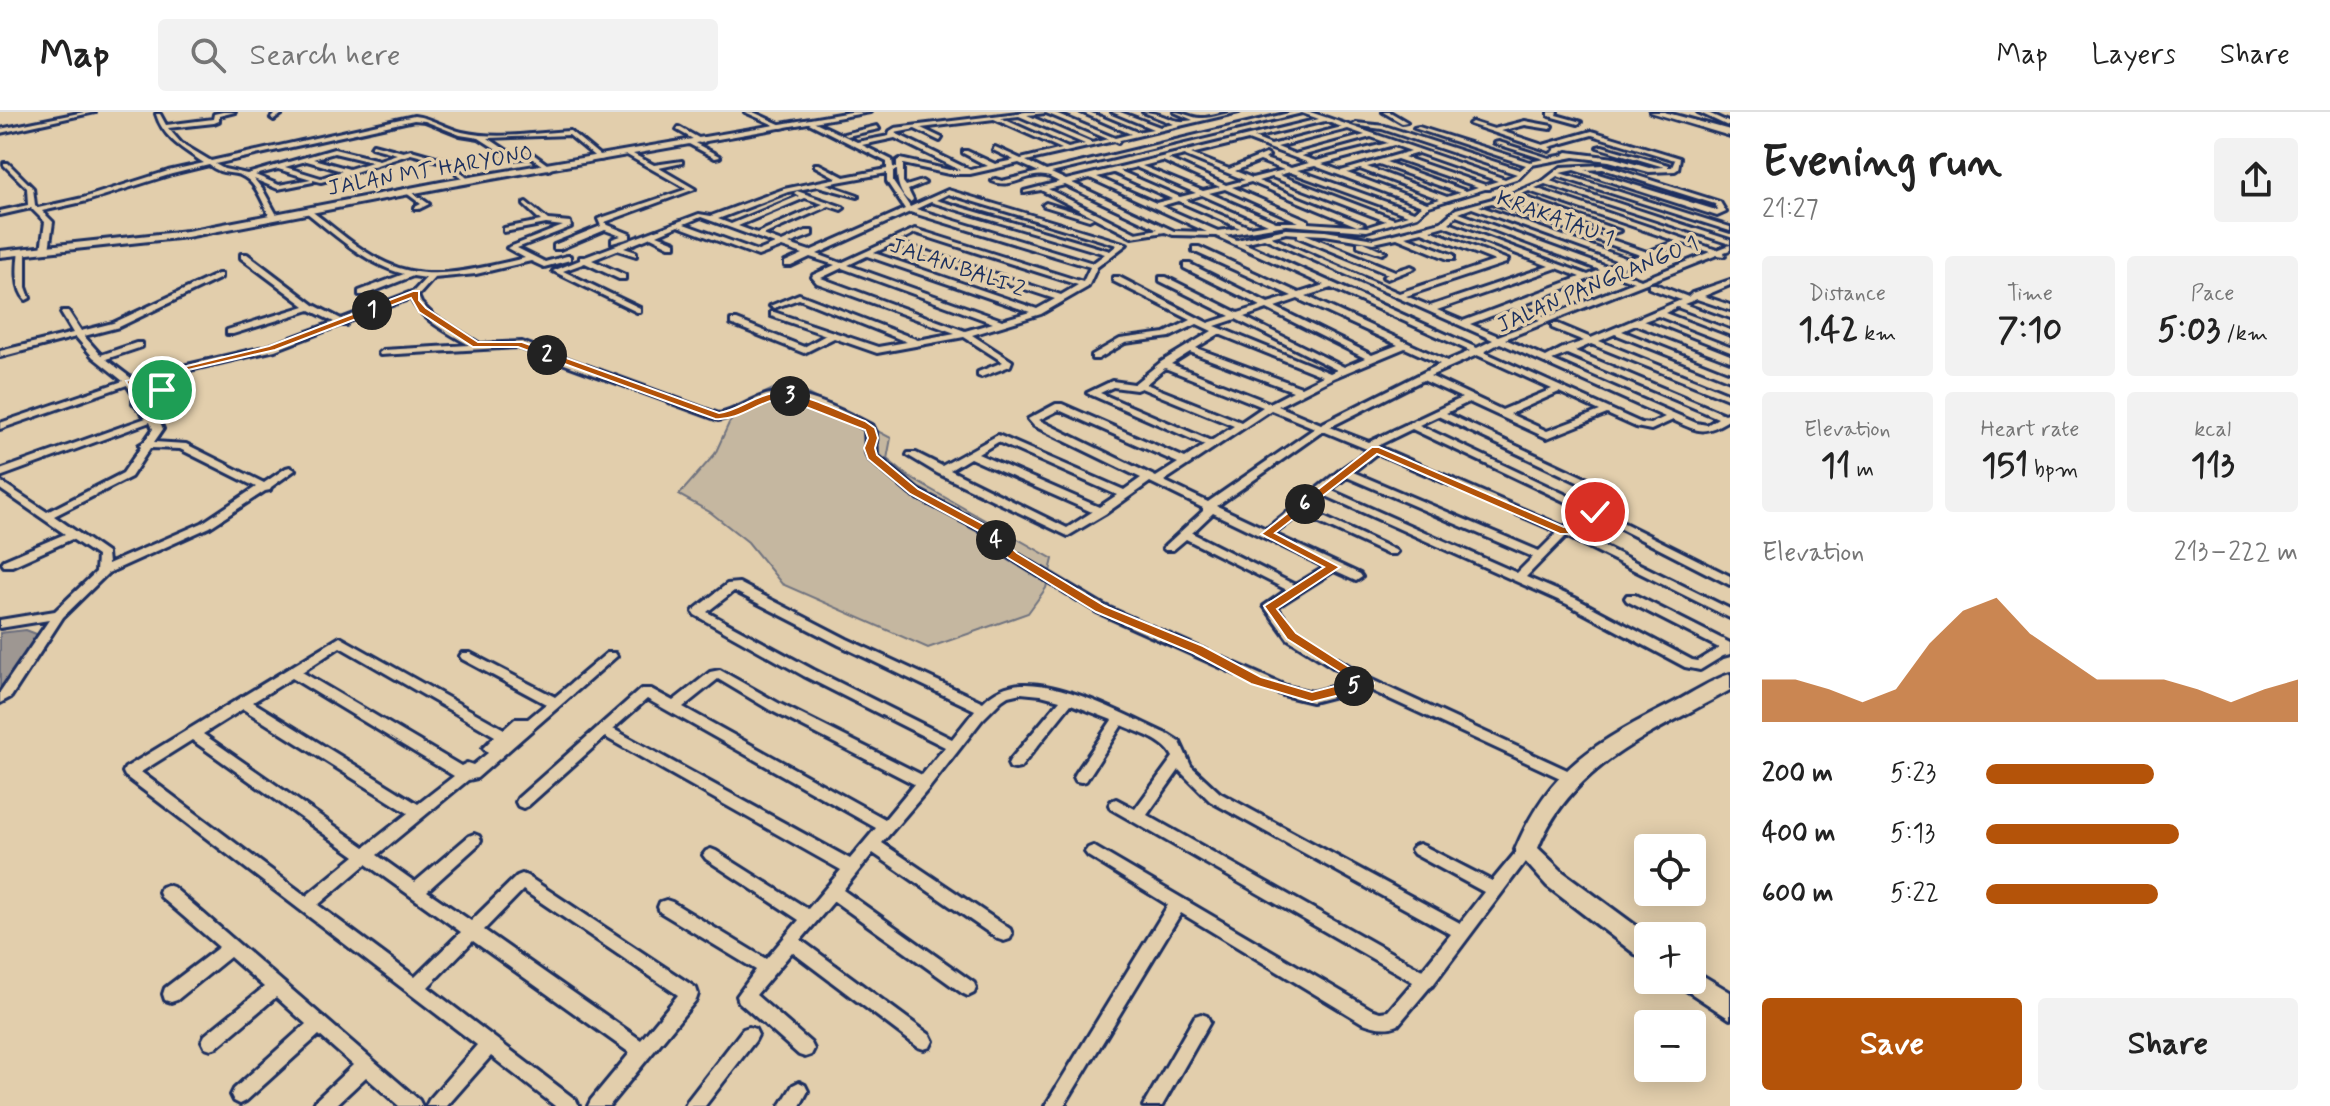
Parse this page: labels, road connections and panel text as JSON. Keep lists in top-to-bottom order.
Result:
{
  "streets": {
    "main road": ["JALAN MT HARYONO"],
    "street": ["KRAKATAU 1", "JALAN BALI 2", "JALAN PANGRANGO 1"]
  },
  "page": {
    "header": "Map",
    "search": "Search here",
    "nav": ["Map", "Layers", "Share"],
    "heading": ["Evening run", "21:27"],
    "stats": [
      ["Distance", "1.42 km"],
      ["Time", "7:10"],
      ["Pace", "5:03 /km"],
      ["Elevation", "11 m"],
      ["Heart rate", "151 bpm"],
      ["kcal", "113"]
    ],
    "pins": [
      "1",
      "2",
      "3",
      "6",
      "4",
      "5"
    ],
    "chart": ["Elevation", "213–222 m"],
    "list": [
      {
        "name": "200 m",
        "note": "5:23"
      },
      {
        "name": "400 m",
        "note": "5:13"
      },
      {
        "name": "600 m",
        "note": "5:22"
      }
    ],
    "map_buttons": ["+", "−"],
    "buttons": ["Save", "Share"]
  }
}
